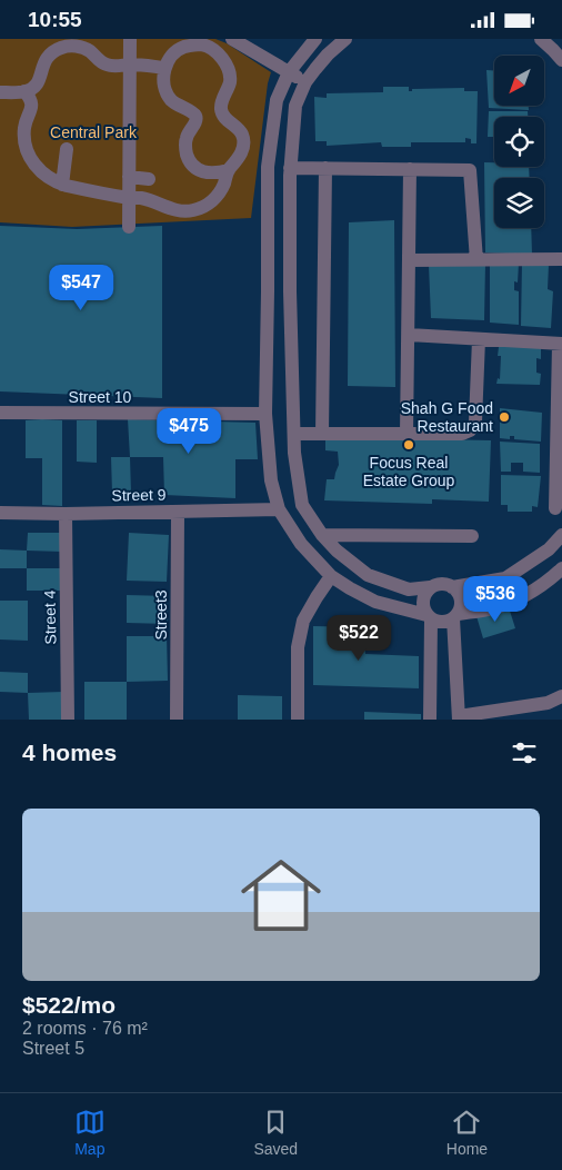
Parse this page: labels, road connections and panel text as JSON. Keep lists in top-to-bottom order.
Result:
{
  "streets": {
    "street": [
      "Street 10",
      "Street 9",
      "Street3",
      "Street 4"
    ]
  },
  "crossings": [
    ["Street 9", "Street3"],
    ["Street 9", "Street 4"]
  ],
  "parks": ["Central Park"],
  "places": ["Shah G Food Restaurant", "Focus Real Estate Group"],
  "north": "bottom left",
  "page": {
    "status": "10:55",
    "price": [
      "$547",
      "$475",
      "$536",
      "$522"
    ],
    "heading": "4 homes",
    "list": [
      {
        "name": "$522/mo",
        "note": "2 rooms · 76 m² · Street 5"
      }
    ],
    "tabs": ["Map", "Saved", "Home"]
  }
}
